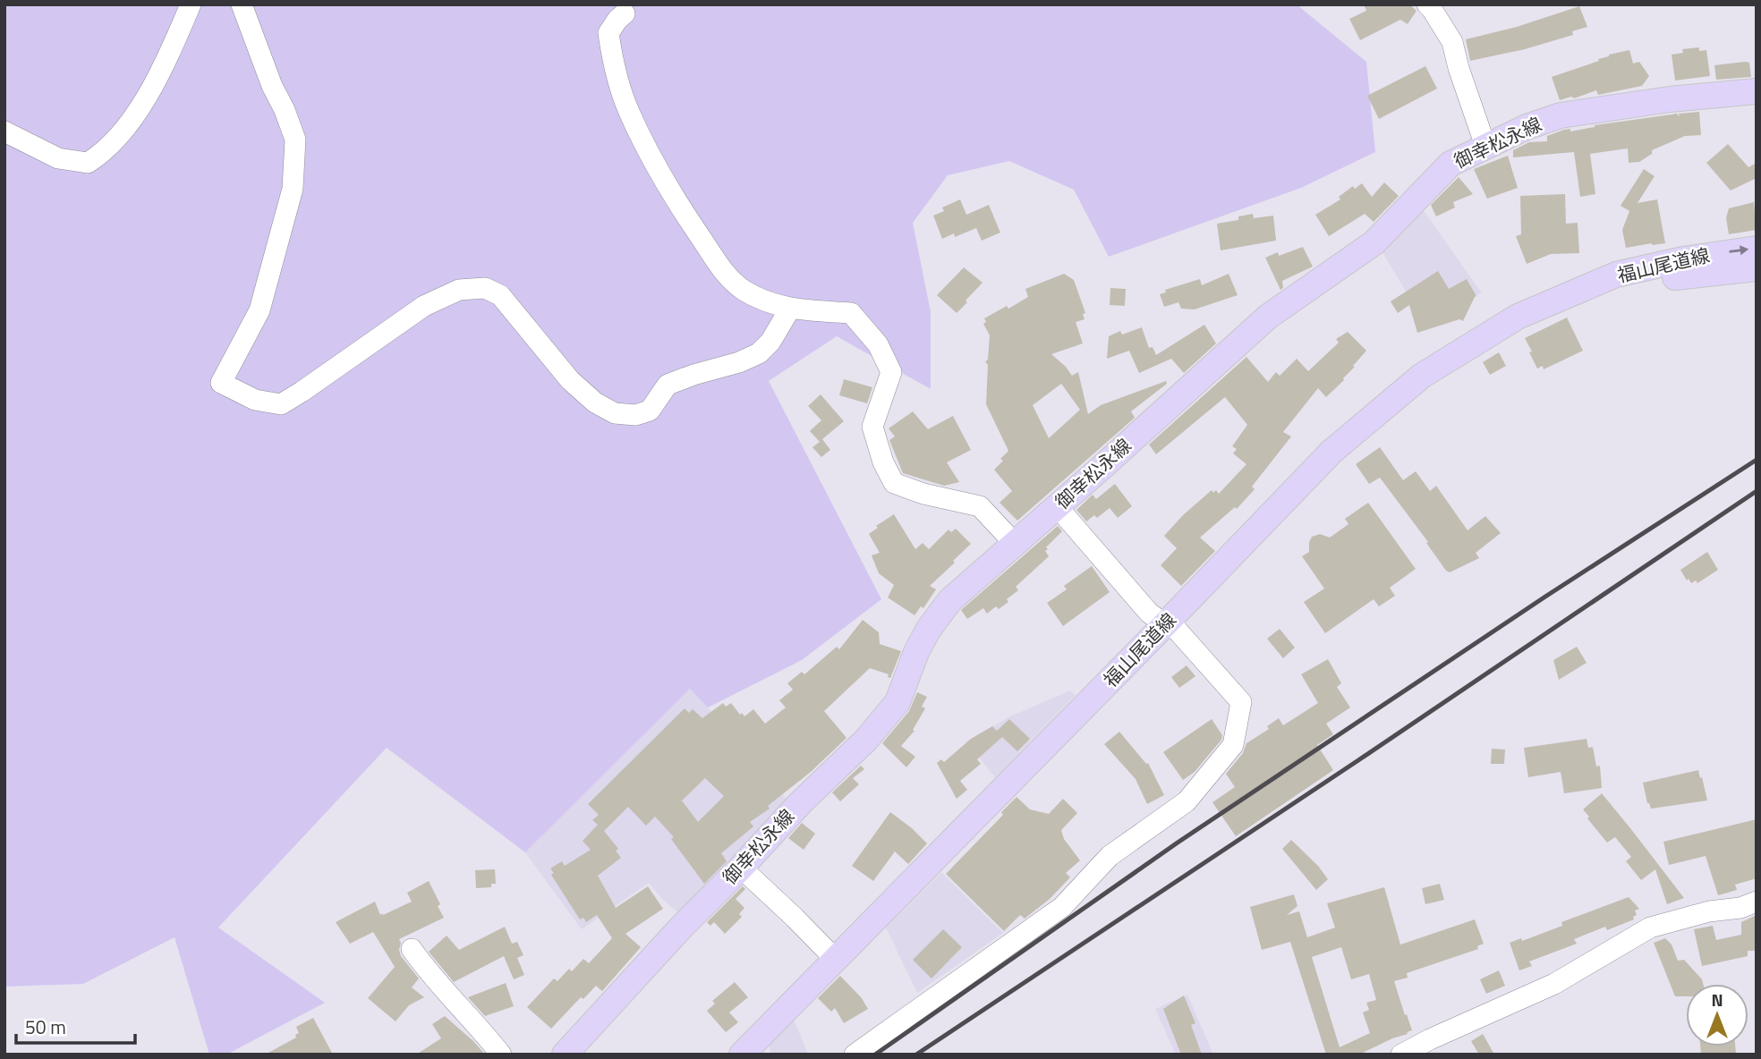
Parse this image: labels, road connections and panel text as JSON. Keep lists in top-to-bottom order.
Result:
{
  "streets": {
    "main road": ["御幸松永線", "福山尾道線"]
  },
  "scale_bar": "50 m",
  "north": "top"
}
